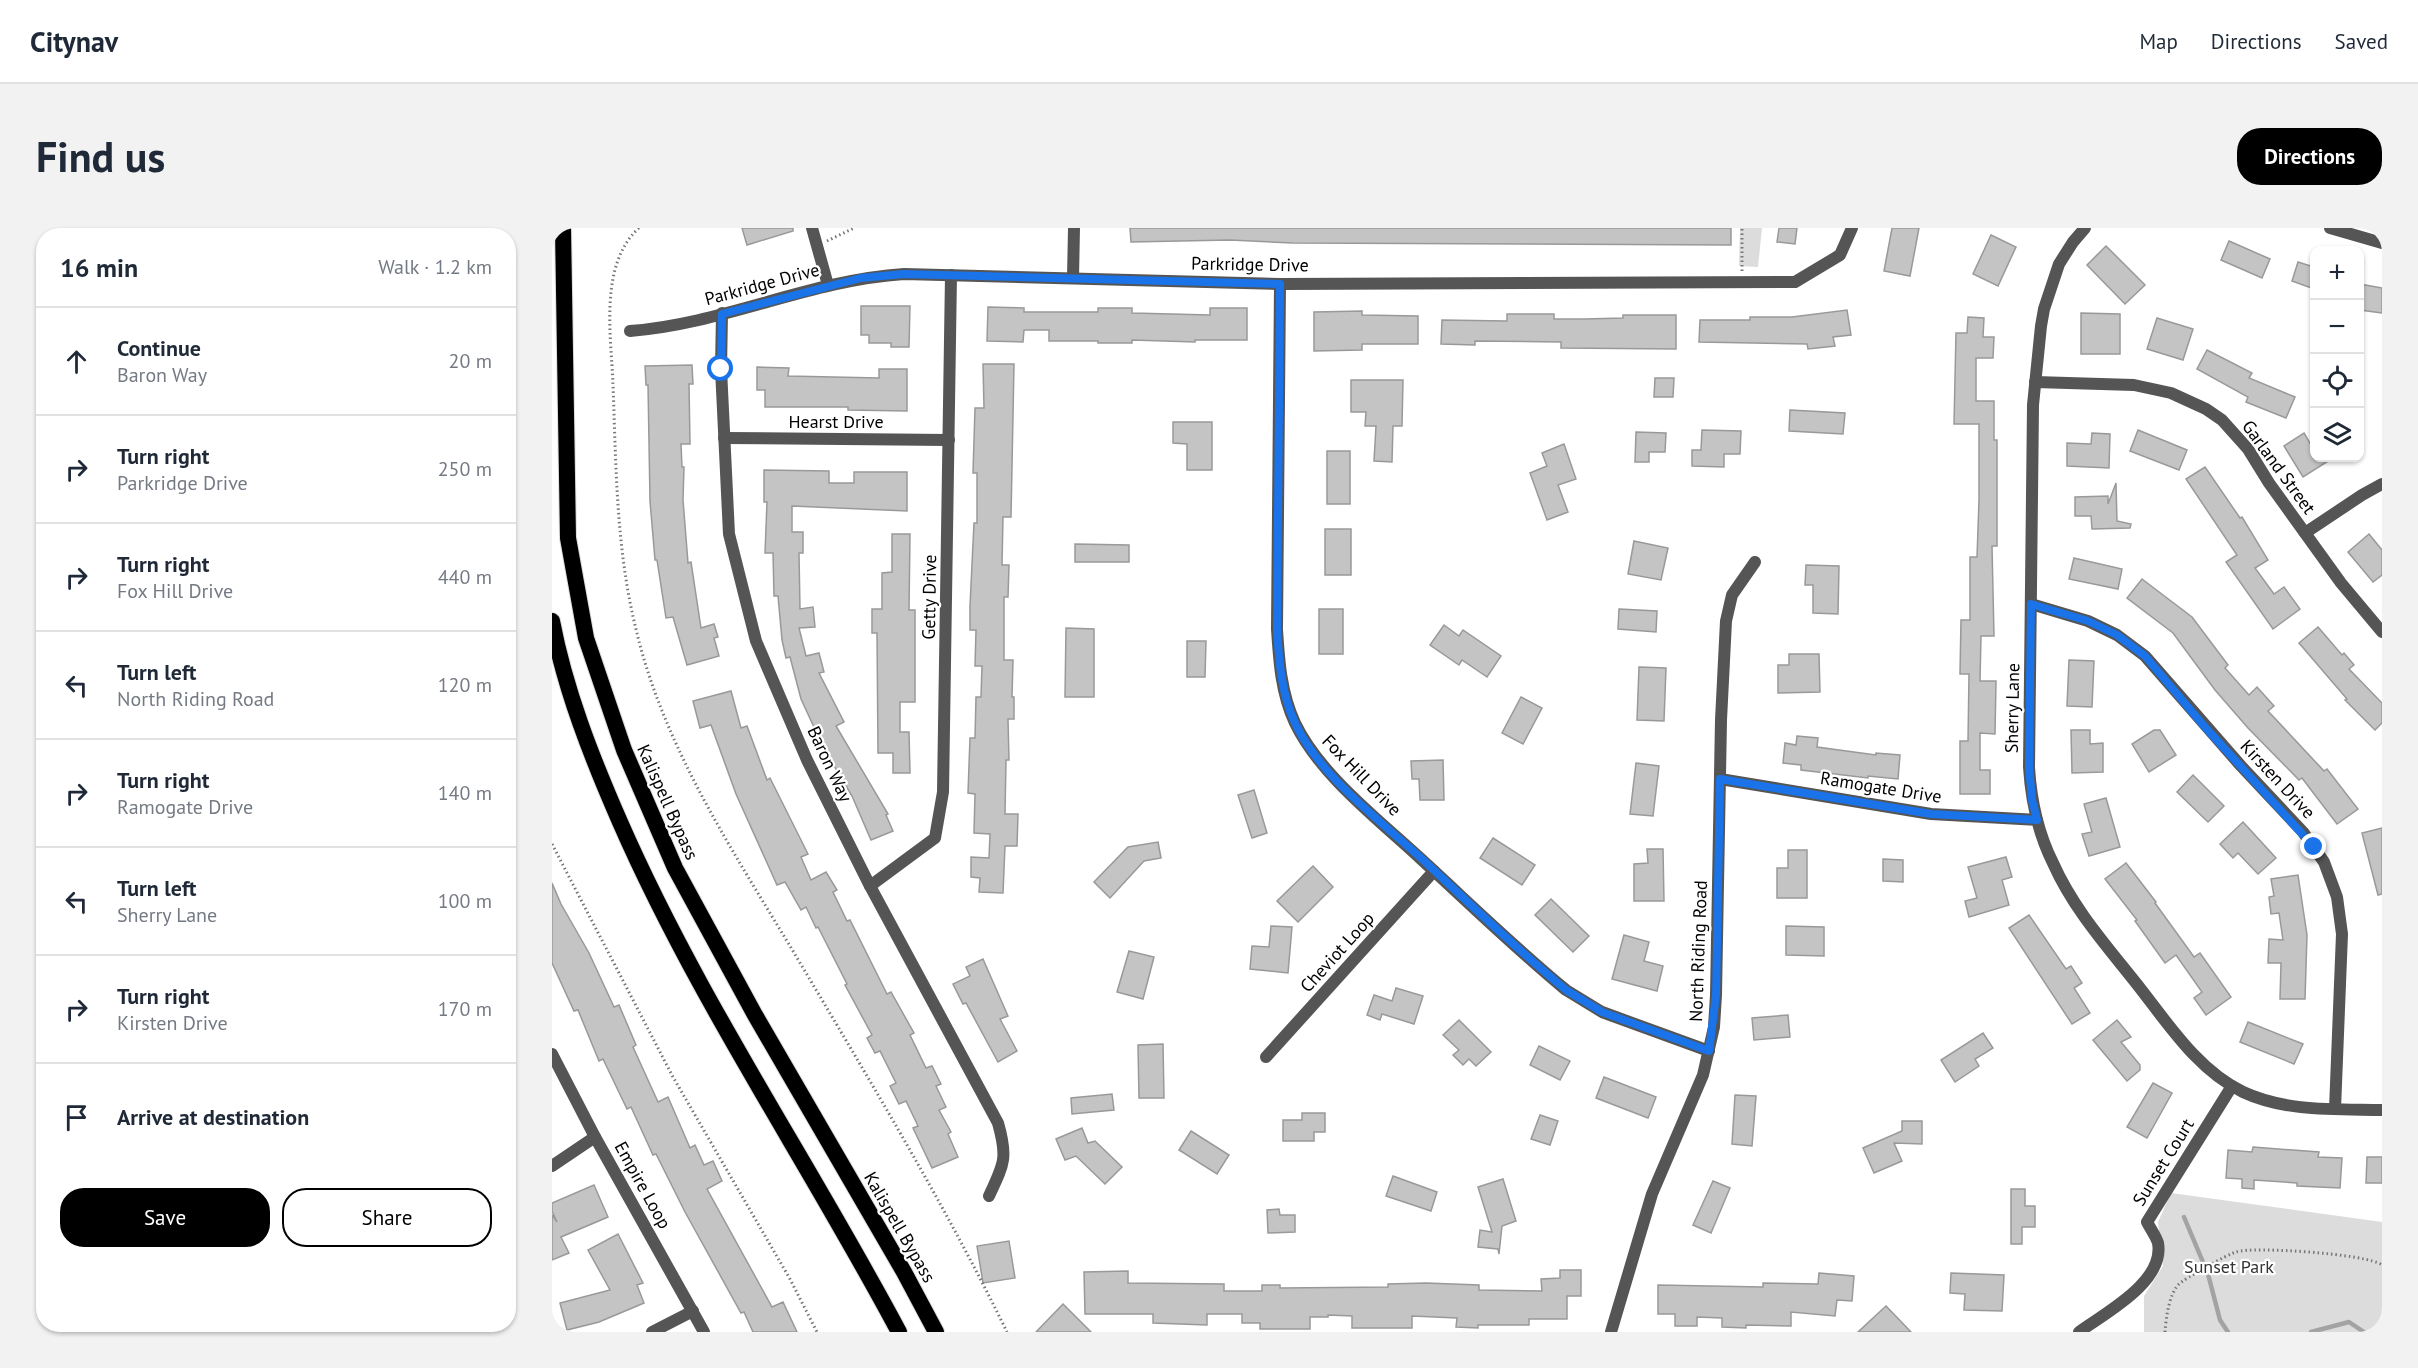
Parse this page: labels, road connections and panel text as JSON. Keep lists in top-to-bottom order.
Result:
{
  "streets": {
    "highway": ["Kalispell Bypass"],
    "street": [
      "Parkridge Drive",
      "Hearst Drive",
      "Garland Street",
      "Getty Drive",
      "Sherry Lane",
      "Baron Way",
      "Fox Hill Drive",
      "Kirsten Drive",
      "Ramogate Drive",
      "North Riding Road",
      "Cheviot Loop",
      "Sunset Court",
      "Empire Loop"
    ]
  },
  "crossings": [
    ["Parkridge Drive", "Getty Drive"],
    ["Parkridge Drive", "Baron Way"],
    ["Parkridge Drive", "Fox Hill Drive"],
    ["Hearst Drive", "Getty Drive"],
    ["Hearst Drive", "Baron Way"],
    ["Garland Street", "Sherry Lane"],
    ["Getty Drive", "Baron Way"],
    ["Sherry Lane", "Kirsten Drive"],
    ["Sherry Lane", "Ramogate Drive"],
    ["Sherry Lane", "Sunset Court"],
    ["Fox Hill Drive", "North Riding Road"],
    ["Fox Hill Drive", "Cheviot Loop"],
    ["Ramogate Drive", "North Riding Road"]
  ],
  "parks": ["Sunset Park"],
  "page": {
    "header": "Citynav",
    "nav": ["Map", "Directions", "Saved"],
    "buttons": [
      "Directions",
      ["Save", "Share"]
    ],
    "title": "Find us",
    "heading": ["16 min", "Walk · 1.2 km"],
    "map_buttons": ["+", "−"],
    "list": [
      ["Continue", "Baron Way", "20 m"],
      ["Turn right", "Parkridge Drive", "250 m"],
      ["Turn right", "Fox Hill Drive", "440 m"],
      ["Turn left", "North Riding Road", "120 m"],
      ["Turn right", "Ramogate Drive", "140 m"],
      ["Turn left", "Sherry Lane", "100 m"],
      ["Turn right", "Kirsten Drive", "170 m"],
      "Arrive at destination"
    ]
  }
}
